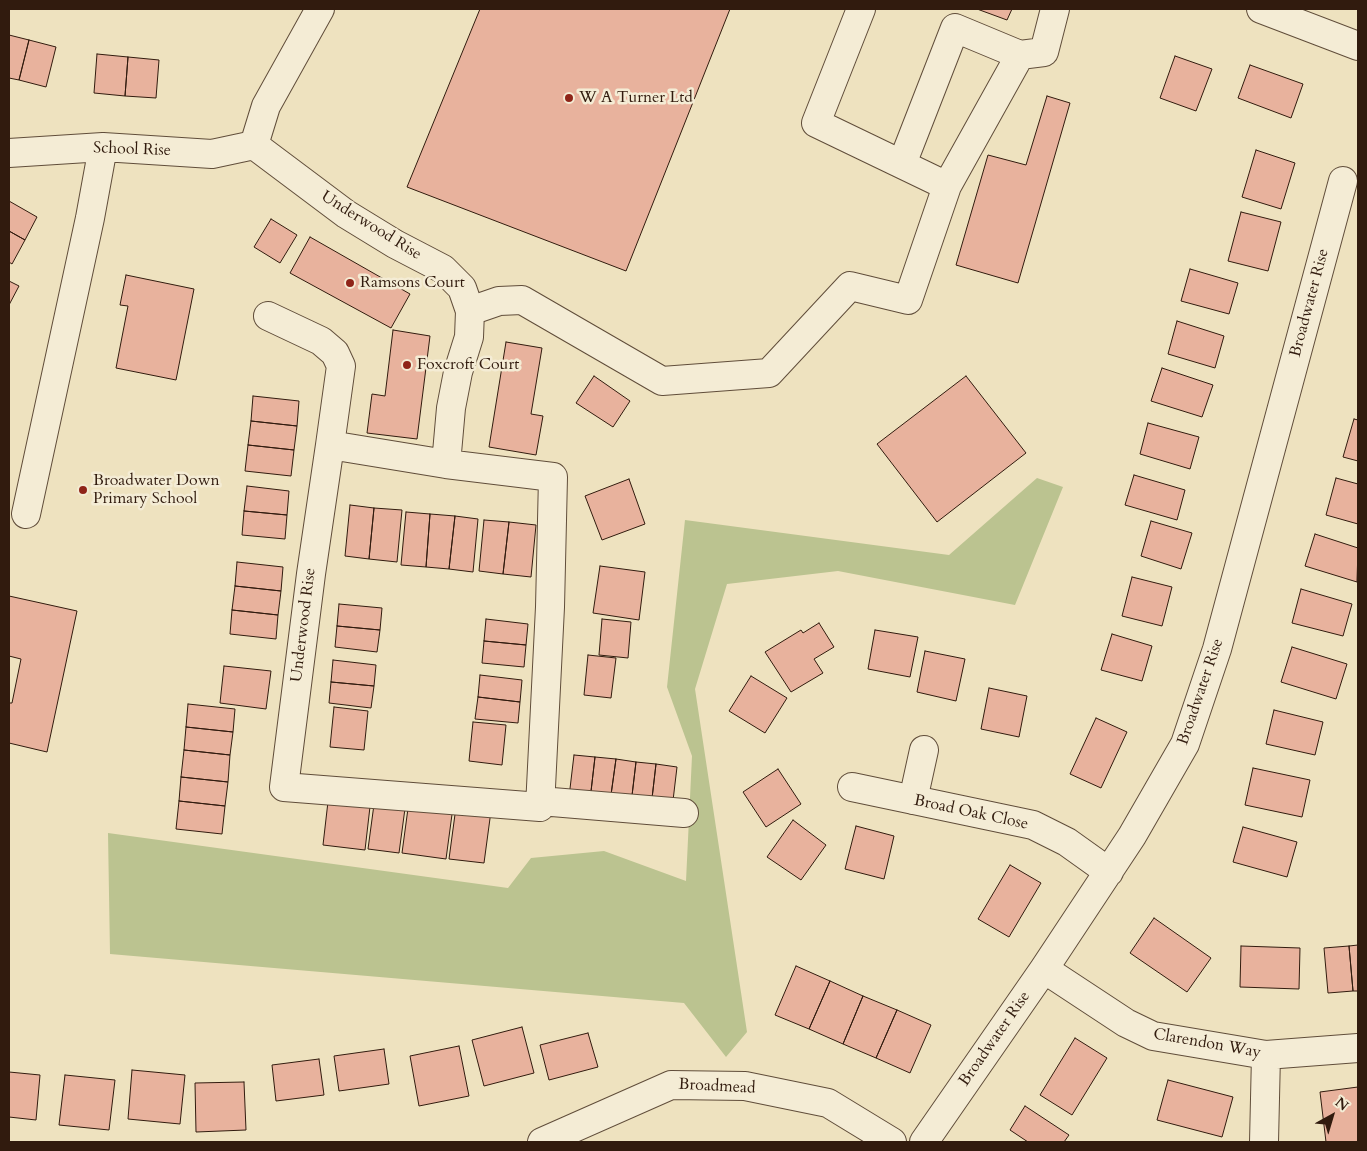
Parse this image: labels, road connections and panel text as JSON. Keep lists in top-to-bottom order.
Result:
{
  "streets": {
    "street": [
      "School Rise",
      "Underwood Rise",
      "Broadwater Rise",
      "Broad Oak Close",
      "Clarendon Way",
      "Broadmead"
    ]
  },
  "crossings": [
    ["School Rise", "Underwood Rise"],
    ["Broadwater Rise", "Broad Oak Close"],
    ["Broadwater Rise", "Clarendon Way"]
  ],
  "places": [
    "W A Turner Ltd",
    "Ramsons Court",
    "Foxcroft Court",
    "Broadwater Down Primary School"
  ],
  "north": "top right"
}
